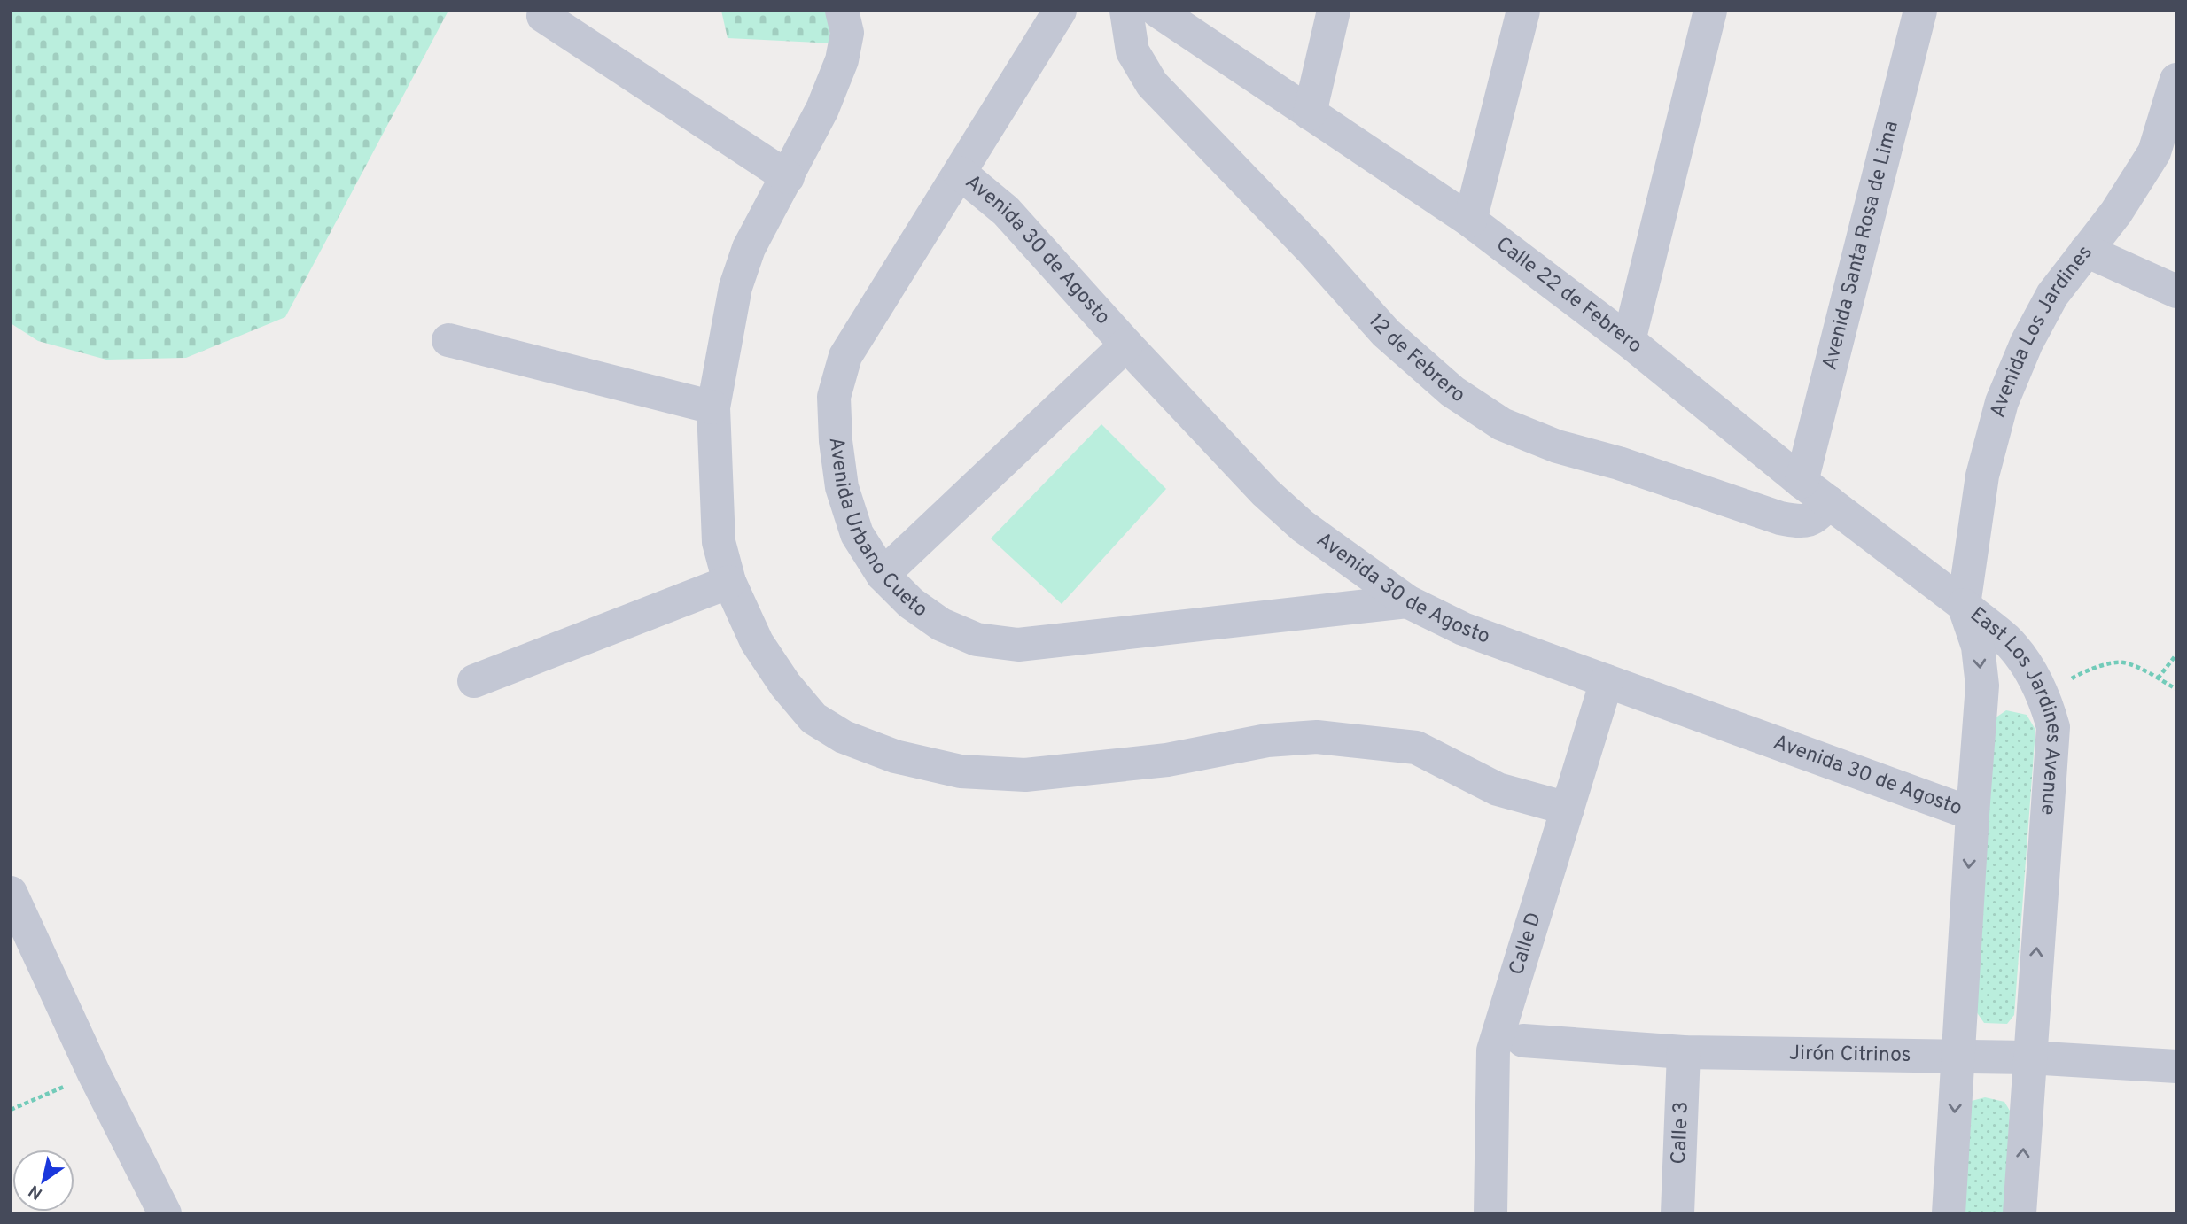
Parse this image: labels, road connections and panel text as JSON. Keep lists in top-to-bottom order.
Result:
{
  "streets": {
    "street": [
      "Avenida Santa Rosa de Lima",
      "Avenida 30 de Agosto",
      "Calle 22 de Febrero",
      "Avenida Los Jardines",
      "12 de Febrero",
      "Avenida Urbano Cueto",
      "East Los Jardines Avenue",
      "Calle D",
      "Jirón Citrinos",
      "Calle 3"
    ]
  },
  "crossings": [
    ["Avenida Santa Rosa de Lima", "Calle 22 de Febrero"],
    ["Avenida 30 de Agosto", "Avenida Urbano Cueto"],
    ["Avenida 30 de Agosto", "East Los Jardines Avenue"],
    ["Avenida 30 de Agosto", "Calle D"],
    ["Calle 22 de Febrero", "Avenida Los Jardines"],
    ["Calle 22 de Febrero", "12 de Febrero"],
    ["Calle 22 de Febrero", "East Los Jardines Avenue"],
    ["Avenida Los Jardines", "East Los Jardines Avenue"],
    ["East Los Jardines Avenue", "Jirón Citrinos"],
    ["Jirón Citrinos", "Calle 3"]
  ],
  "north": "bottom left"
}
